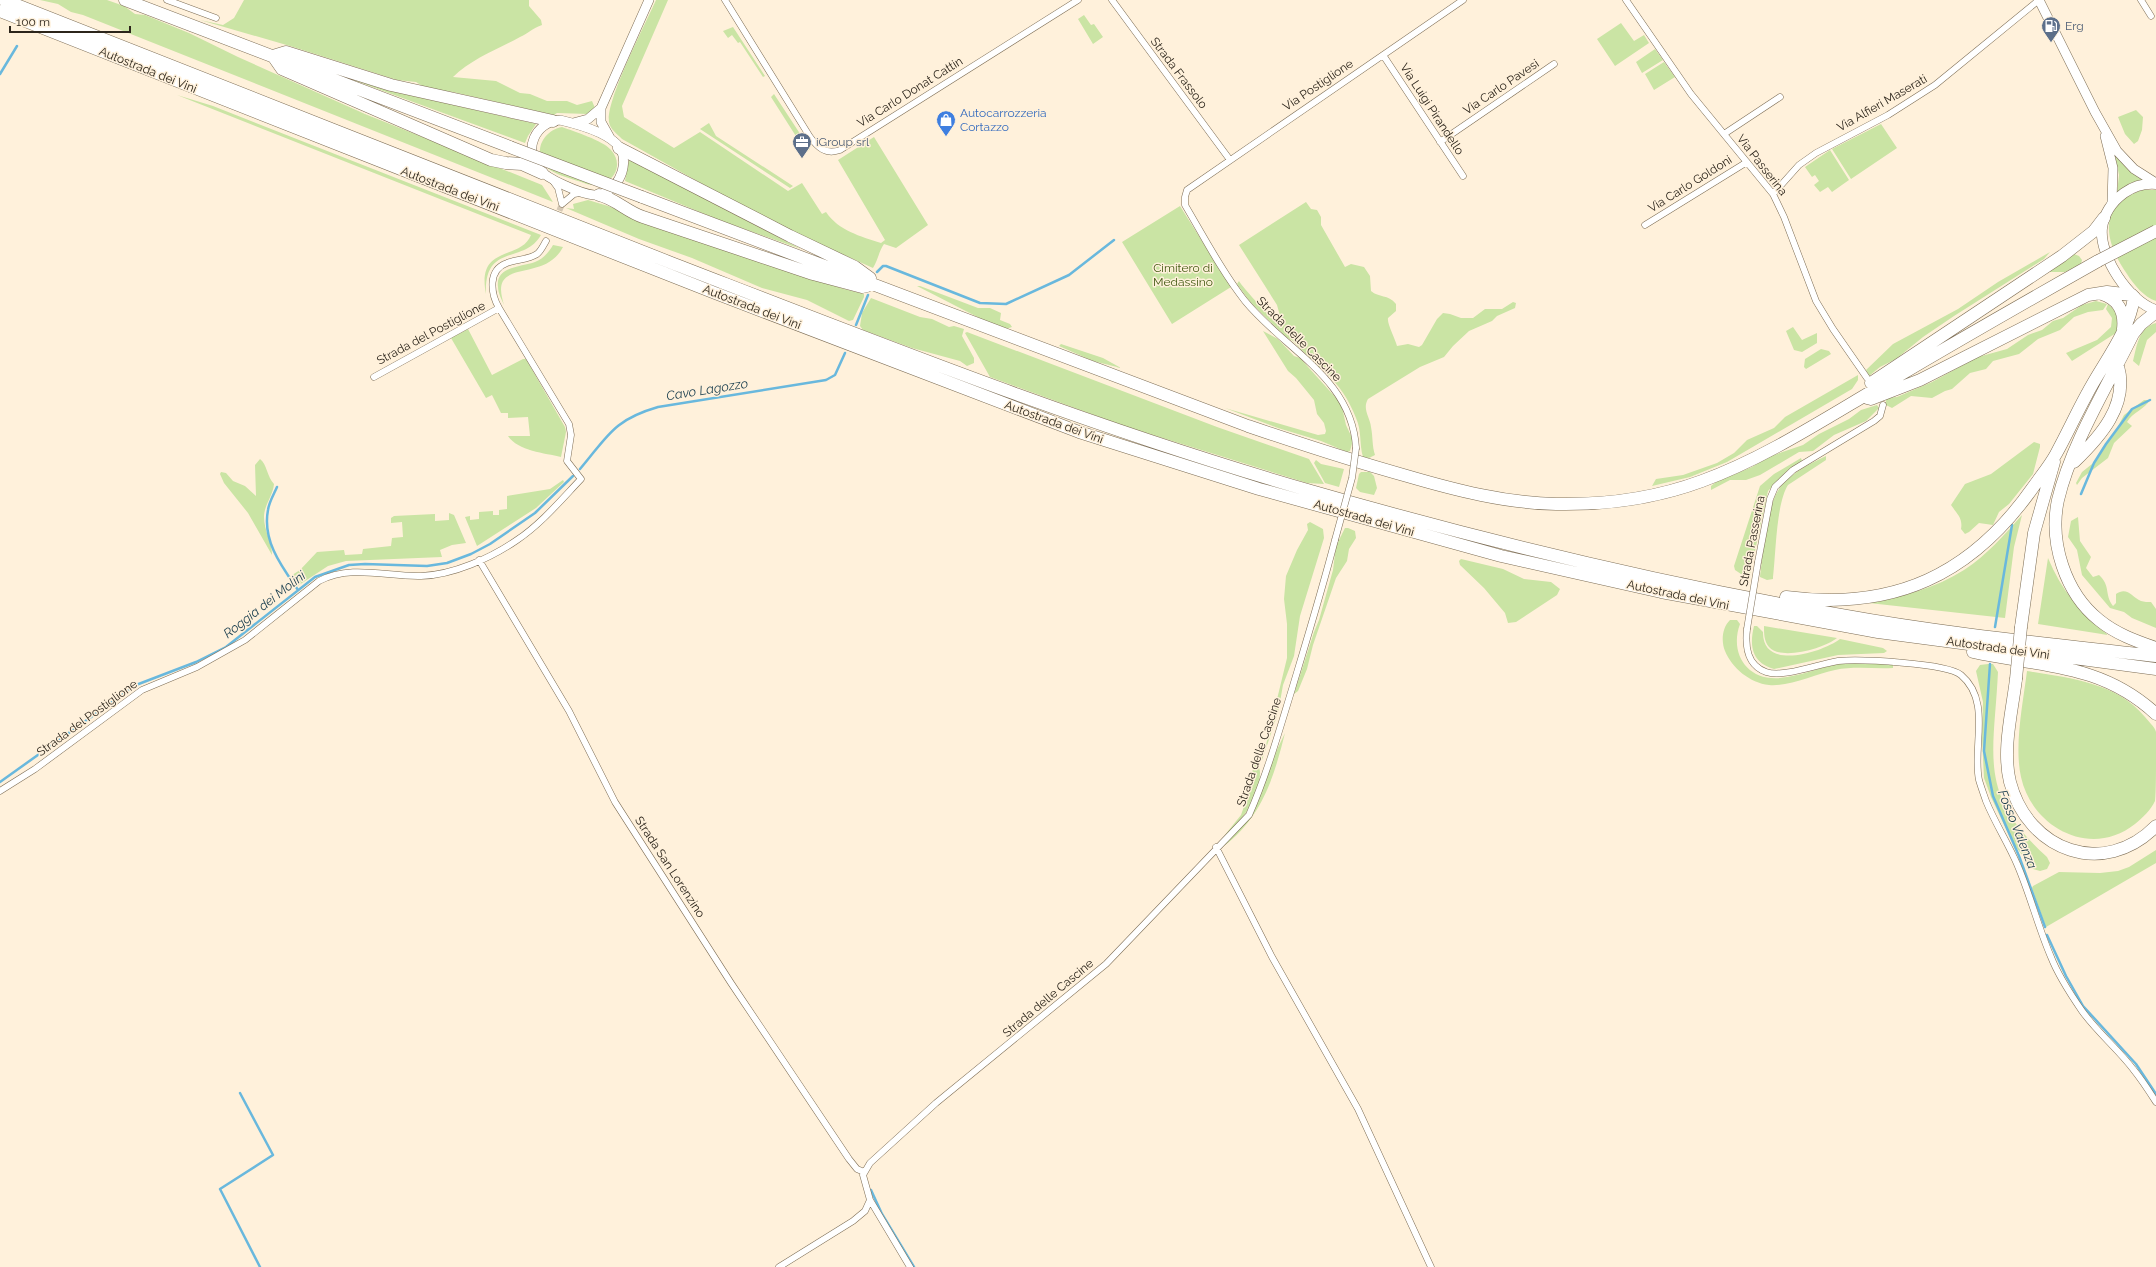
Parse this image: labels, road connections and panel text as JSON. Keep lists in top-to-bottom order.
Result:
{
  "streets": {
    "highway": ["Autostrada dei Vini"],
    "street": [
      "Strada Frassolo",
      "Via Postiglione",
      "Via Carlo Pavesi",
      "Via Carlo Donat Cattin",
      "Via Alfieri Maserati",
      "Via Luigi Pirandello",
      "Via Passerina",
      "Via Carlo Goldoni",
      "Strada del Postiglione",
      "Strada delle Cascine",
      "Strada Passerina",
      "Strada San Lorenzino"
    ]
  },
  "crossings": [
    ["Strada Frassolo", "Via Postiglione"],
    ["Via Postiglione", "Via Luigi Pirandello"],
    ["Via Postiglione", "Strada delle Cascine"],
    ["Via Carlo Pavesi", "Via Luigi Pirandello"],
    ["Via Alfieri Maserati", "Via Passerina"],
    ["Via Passerina", "Via Carlo Goldoni"],
    ["Strada del Postiglione", "Strada San Lorenzino"],
    ["Strada delle Cascine", "Strada San Lorenzino"]
  ],
  "water": ["Cavo Lagozzo", "Roggia dei Molini", "Fosso Valenza"],
  "parks": ["Cimitero di Medassino"],
  "places": {
    "fuel station": ["Erg"],
    "shop": ["Autocarrozzeria Cortazzo"],
    "office": ["iGroup srl"]
  },
  "scale_bar": "100 m"
}
